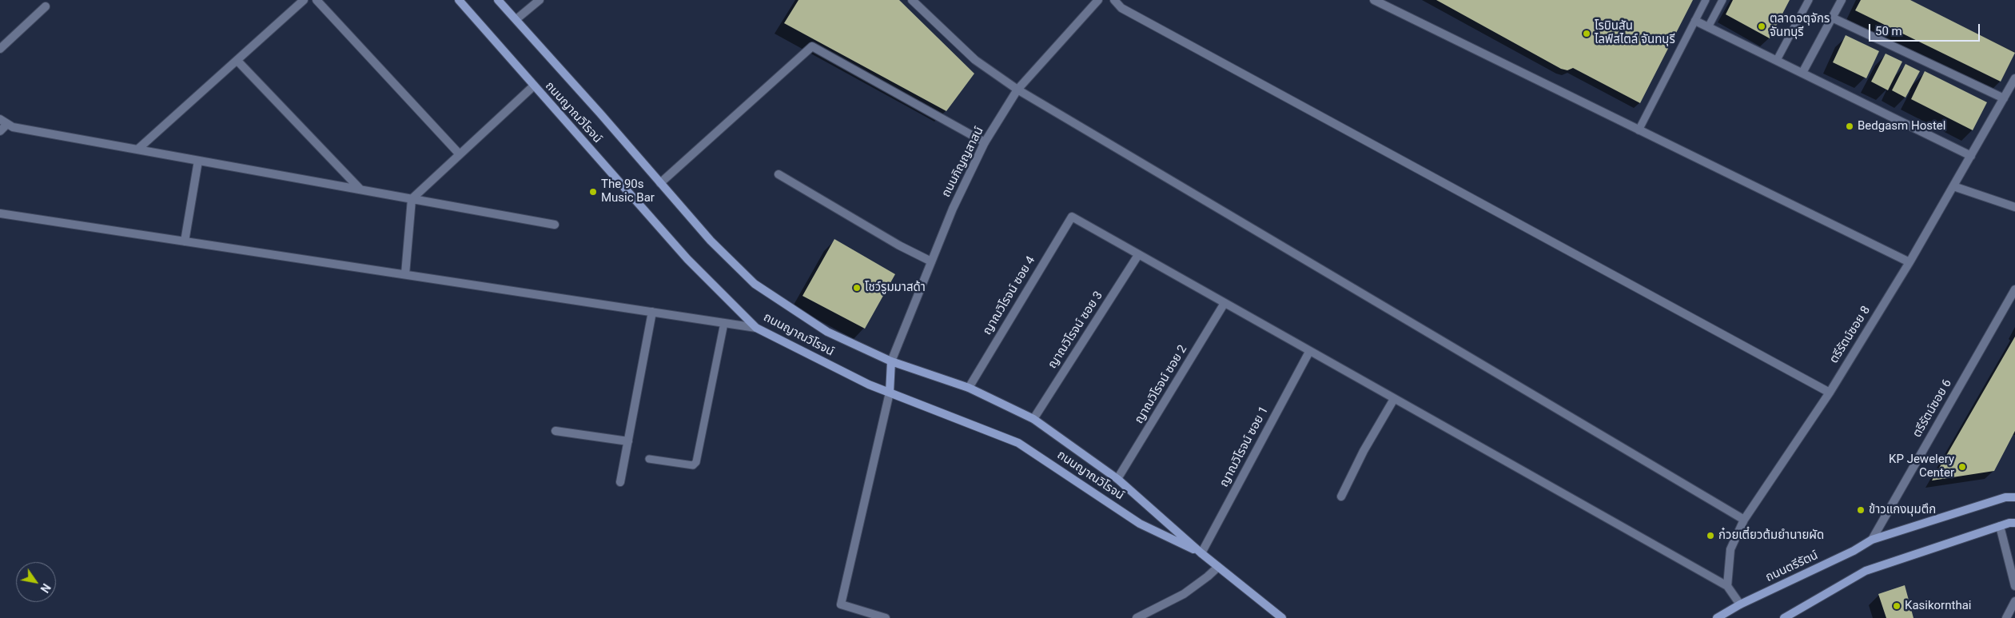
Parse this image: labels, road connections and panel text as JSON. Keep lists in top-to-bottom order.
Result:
{
  "streets": {
    "main road": ["ถนนญาณวิโรจน์", "ถนนตรีรัตน์"],
    "street": [
      "ถนนภิญญสาสน์",
      "ญาณวิโรจน์ ซอย 4",
      "ญาณวิโรจน์ ซอย 3",
      "ตรีรัตน์ซอย 8",
      "ญาณวิโรจน์ ซอย 2",
      "ตรีรัตน์ซอย 6",
      "ญาณวิโรจน์ ซอย 1"
    ]
  },
  "crossings": [
    ["ถนนญาณวิโรจน์", "ถนนภิญญสาสน์"],
    ["ถนนญาณวิโรจน์", "ญาณวิโรจน์ ซอย 4"],
    ["ถนนญาณวิโรจน์", "ญาณวิโรจน์ ซอย 3"],
    ["ถนนญาณวิโรจน์", "ญาณวิโรจน์ ซอย 2"],
    ["ถนนญาณวิโรจน์", "ญาณวิโรจน์ ซอย 1"],
    ["ญาณวิโรจน์ ซอย 4", "ญาณวิโรจน์ ซอย 3"],
    ["ตรีรัตน์ซอย 6", "ถนนตรีรัตน์"]
  ],
  "places": [
    "ตลาดจตุจักร จันทบุรี",
    "โรบินสัน ไลฟ์สไตล์ จันทบุรี",
    "Bedgasm Hostel",
    "The 90s Music Bar",
    "โชว์รูมมาสด้า",
    "KP Jewelery Center",
    "ข้าวแกงมุมตึก",
    "ก๋วยเตี๋ยวต้มยำนายผัด",
    "Kasikornthai"
  ],
  "scale_bar": "50 m",
  "north": "bottom right"
}
